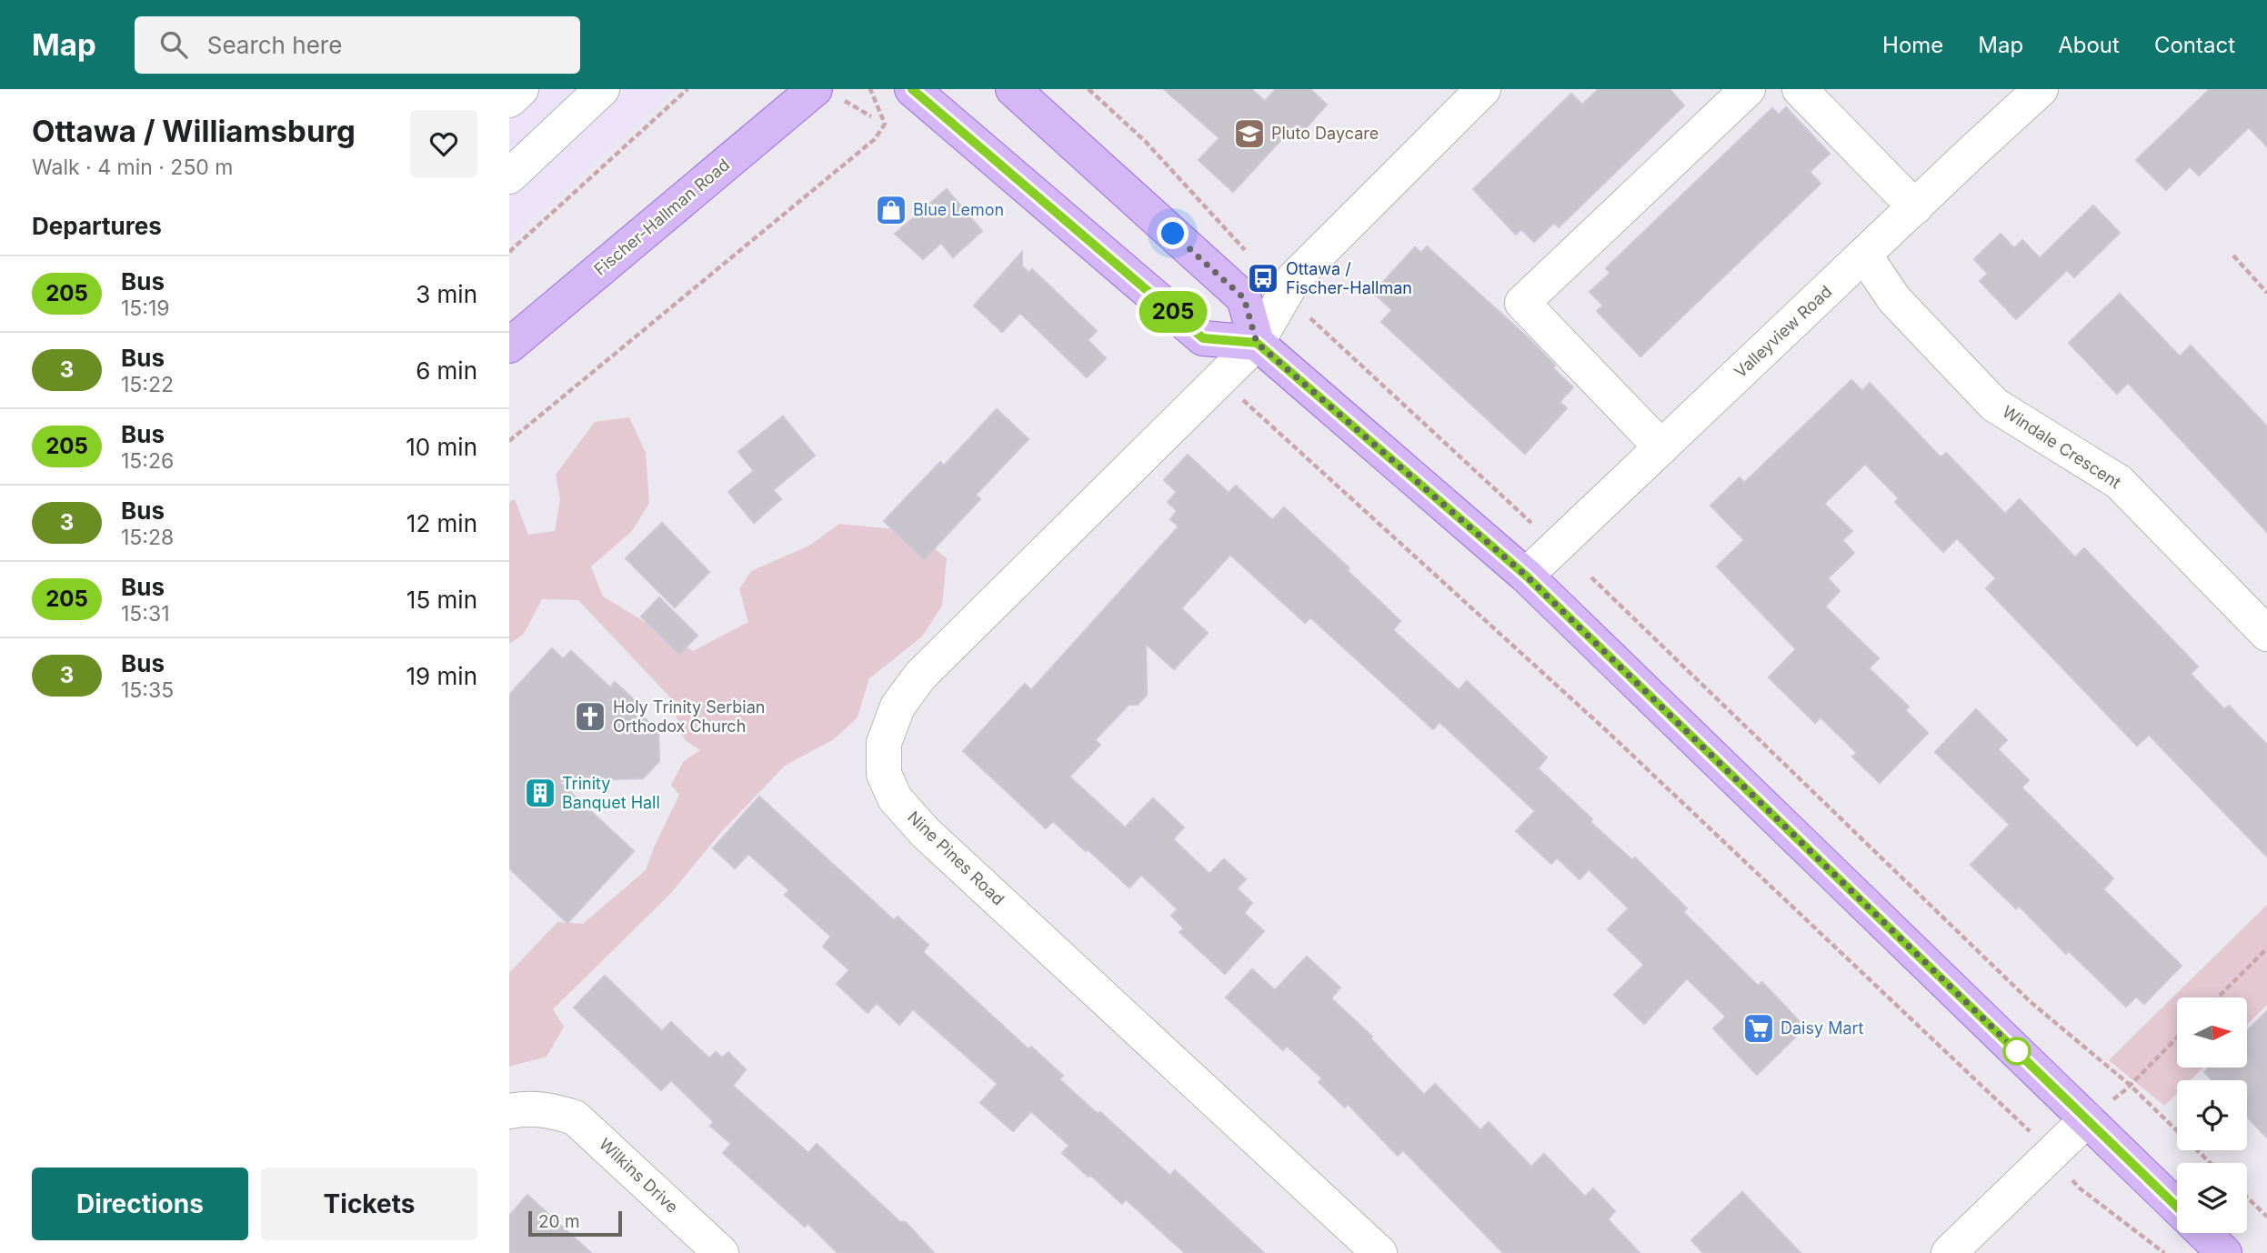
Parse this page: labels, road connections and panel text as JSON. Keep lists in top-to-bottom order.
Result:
{
  "streets": {
    "main road": ["Fischer-Hallman Road"],
    "street": [
      "Valleyview Road",
      "Windale Crescent",
      "Nine Pines Road",
      "Wilkins Drive"
    ]
  },
  "crossings": [
    ["Valleyview Road", "Windale Crescent"]
  ],
  "places": {
    "school or university": ["Pluto Daycare"],
    "shop": ["Blue Lemon"],
    "bus stop": ["Ottawa / Fischer-Hallman"],
    "church": ["Holy Trinity Serbian Orthodox Church"],
    "building": ["Trinity Banquet Hall"],
    "supermarket": ["Daisy Mart"]
  },
  "lines": ["bus line 205"],
  "scale_bar": "20 m",
  "north": "right",
  "page": {
    "header": "Map",
    "search": "Search here",
    "nav": [
      "Home",
      "Map",
      "About",
      "Contact"
    ],
    "heading": [
      ["Ottawa / Williamsburg", "Walk · 4 min · 250 m"],
      "Departures"
    ],
    "on_map": "205",
    "list": [
      {
        "mark": "205",
        "name": "Bus",
        "note": "15:19",
        "value": "3 min"
      },
      {
        "mark": "3",
        "name": "Bus",
        "note": "15:22",
        "value": "6 min"
      },
      {
        "mark": "205",
        "name": "Bus",
        "note": "15:26",
        "value": "10 min"
      },
      {
        "mark": "3",
        "name": "Bus",
        "note": "15:28",
        "value": "12 min"
      },
      {
        "mark": "205",
        "name": "Bus",
        "note": "15:31",
        "value": "15 min"
      },
      {
        "mark": "3",
        "name": "Bus",
        "note": "15:35",
        "value": "19 min"
      }
    ],
    "buttons": ["Directions", "Tickets"],
    "scale": "20 m"
  }
}
